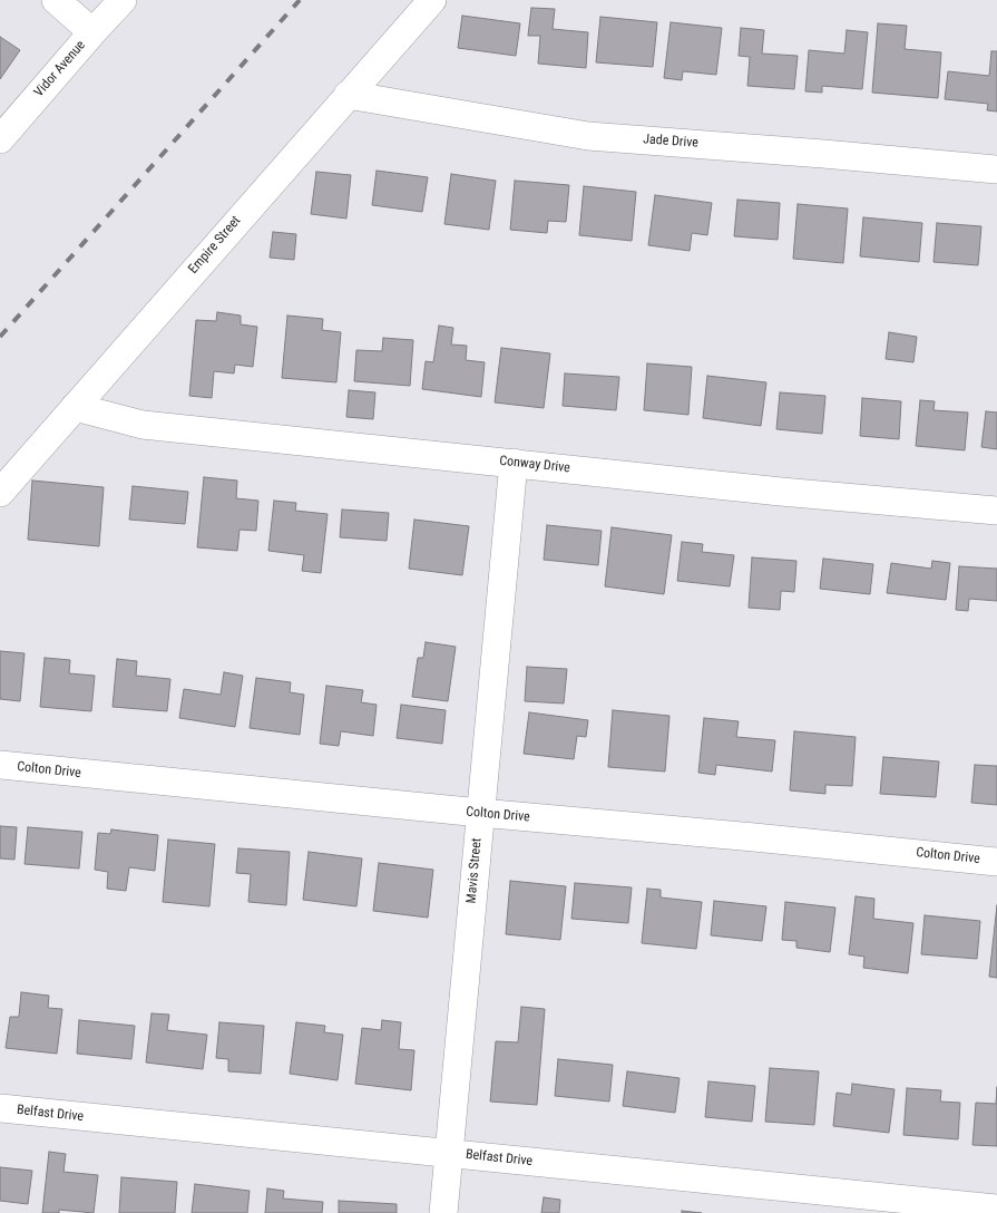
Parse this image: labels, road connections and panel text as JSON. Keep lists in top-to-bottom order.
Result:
{
  "streets": {
    "street": [
      "Vidor Avenue",
      "Jade Drive",
      "Empire Street",
      "Conway Drive",
      "Colton Drive",
      "Mavis Street",
      "Belfast Drive"
    ]
  },
  "crossings": [
    ["Jade Drive", "Empire Street"],
    ["Empire Street", "Conway Drive"],
    ["Conway Drive", "Mavis Street"],
    ["Colton Drive", "Mavis Street"],
    ["Mavis Street", "Belfast Drive"]
  ]
}
